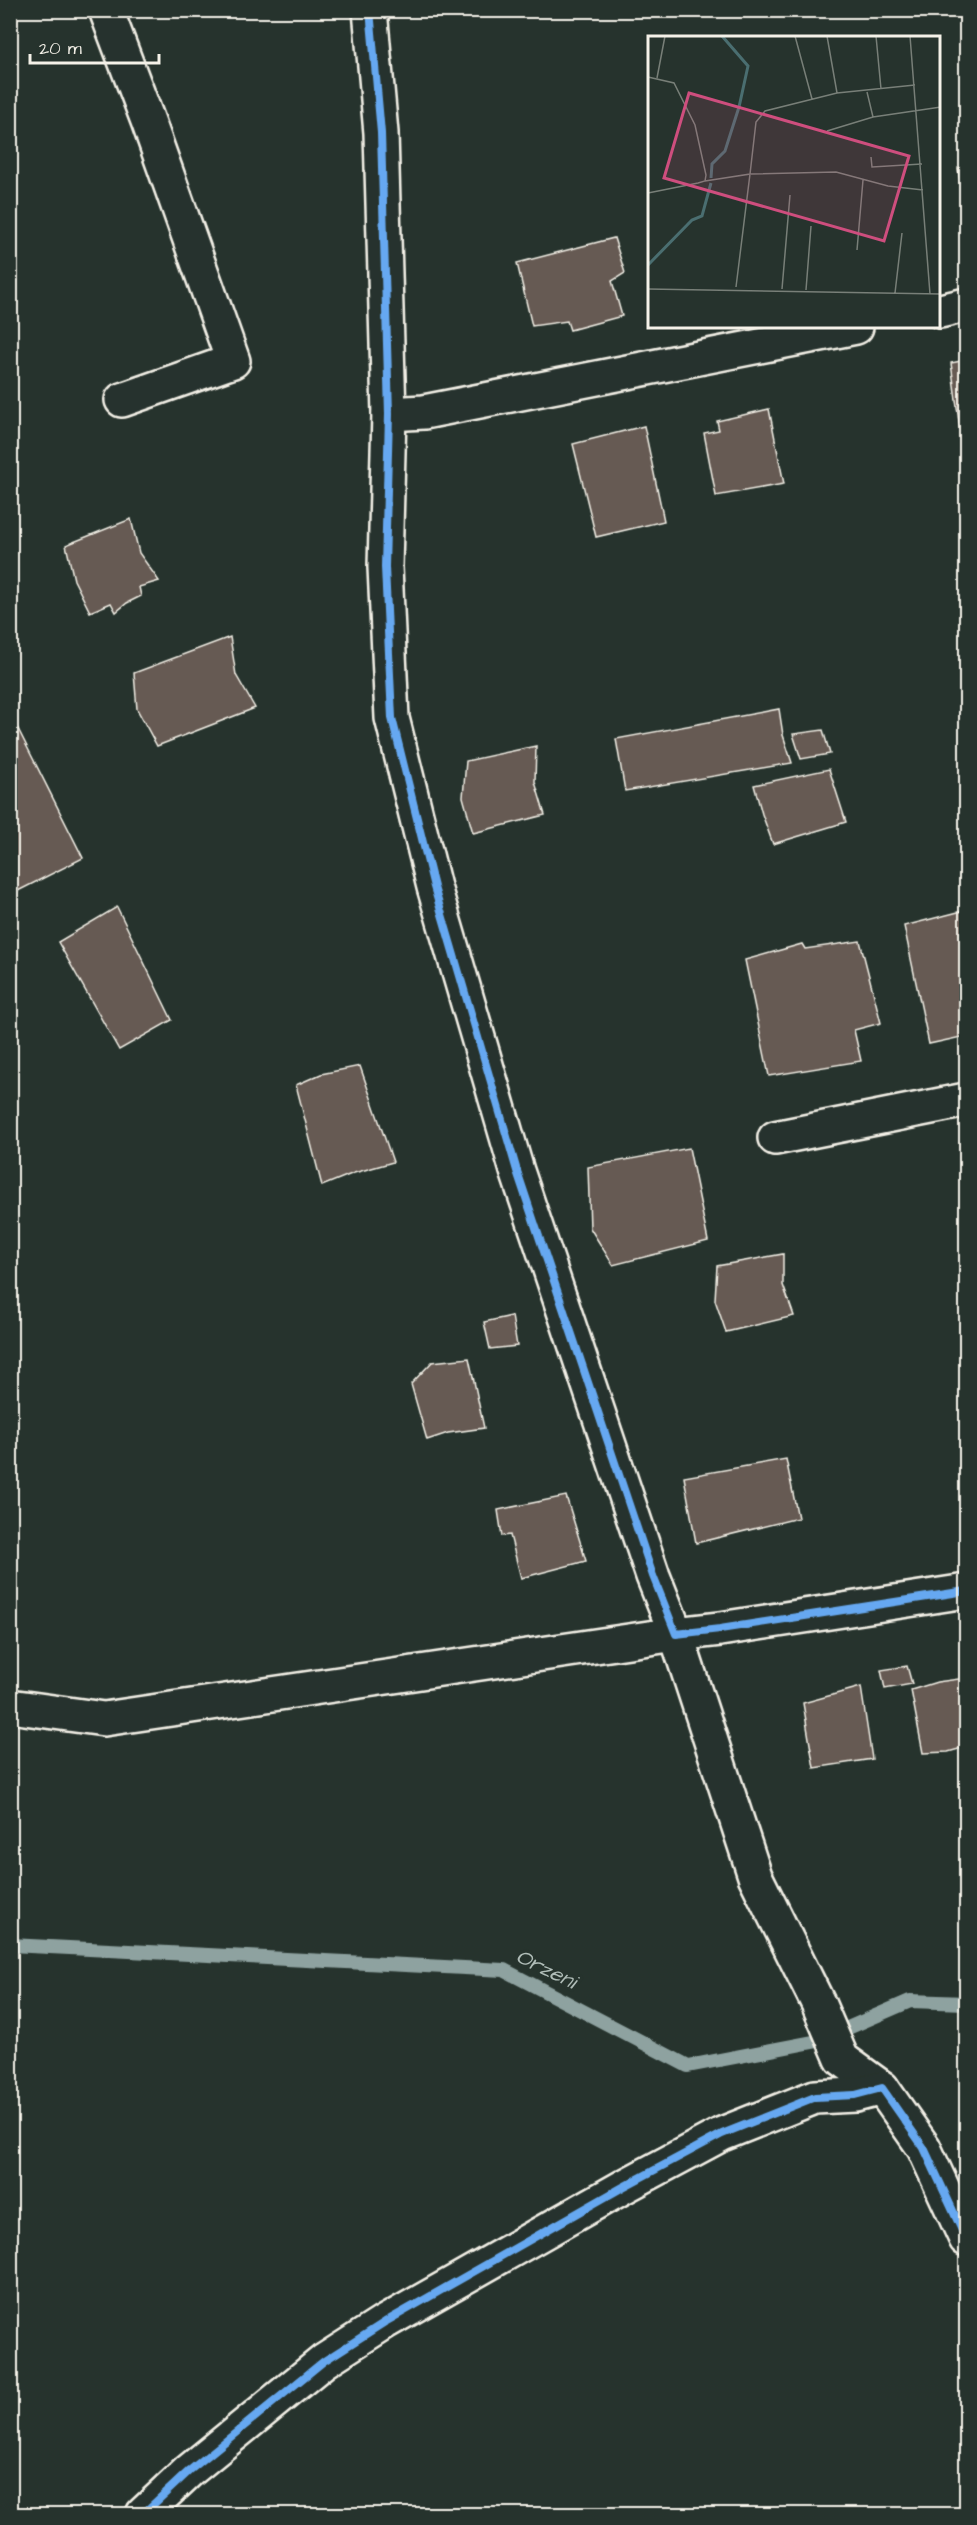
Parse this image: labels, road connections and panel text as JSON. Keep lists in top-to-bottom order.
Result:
{
  "water": ["Orzeni"],
  "scale_bar": "20 m"
}
